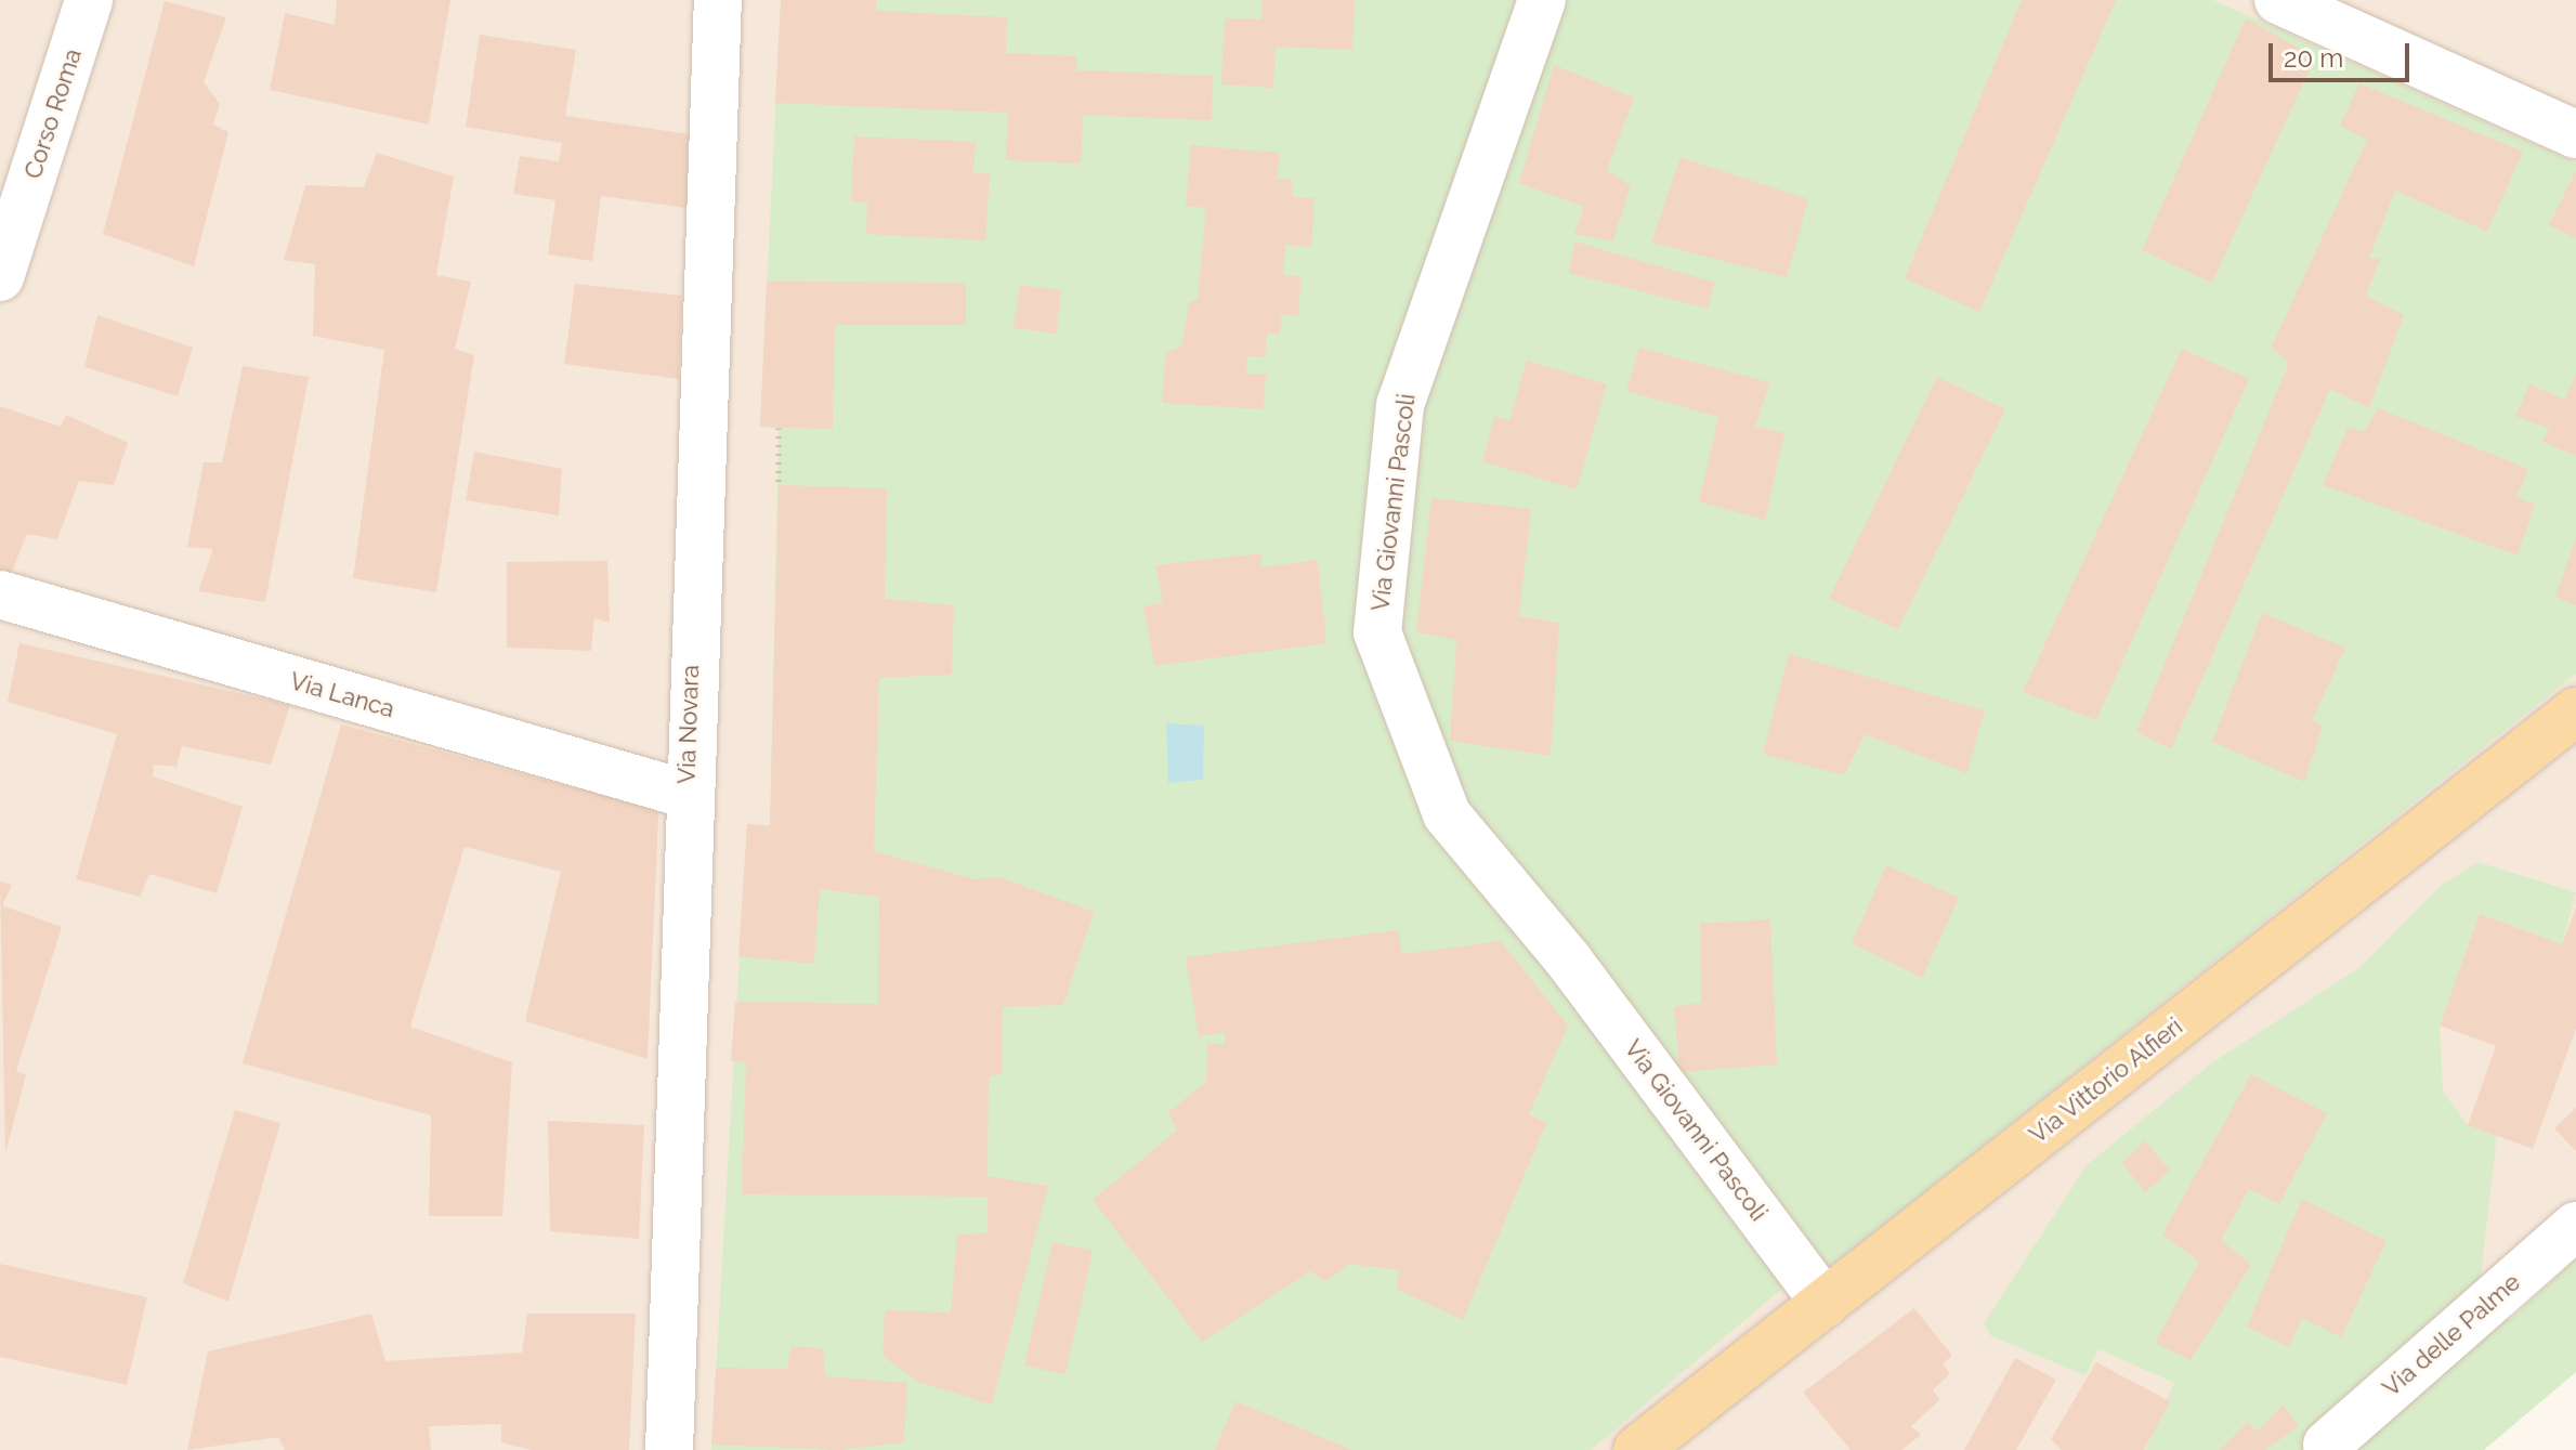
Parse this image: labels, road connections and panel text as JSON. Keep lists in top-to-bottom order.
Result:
{
  "streets": {
    "main road": ["Via Vittorio Alfieri"],
    "street": [
      "Corso Roma",
      "Via Giovanni Pascoli",
      "Via Lanca",
      "Via Novara",
      "Via delle Palme"
    ]
  },
  "crossings": [
    ["Via Giovanni Pascoli", "Via Vittorio Alfieri"],
    ["Via Lanca", "Via Novara"]
  ],
  "scale_bar": "20 m"
}
